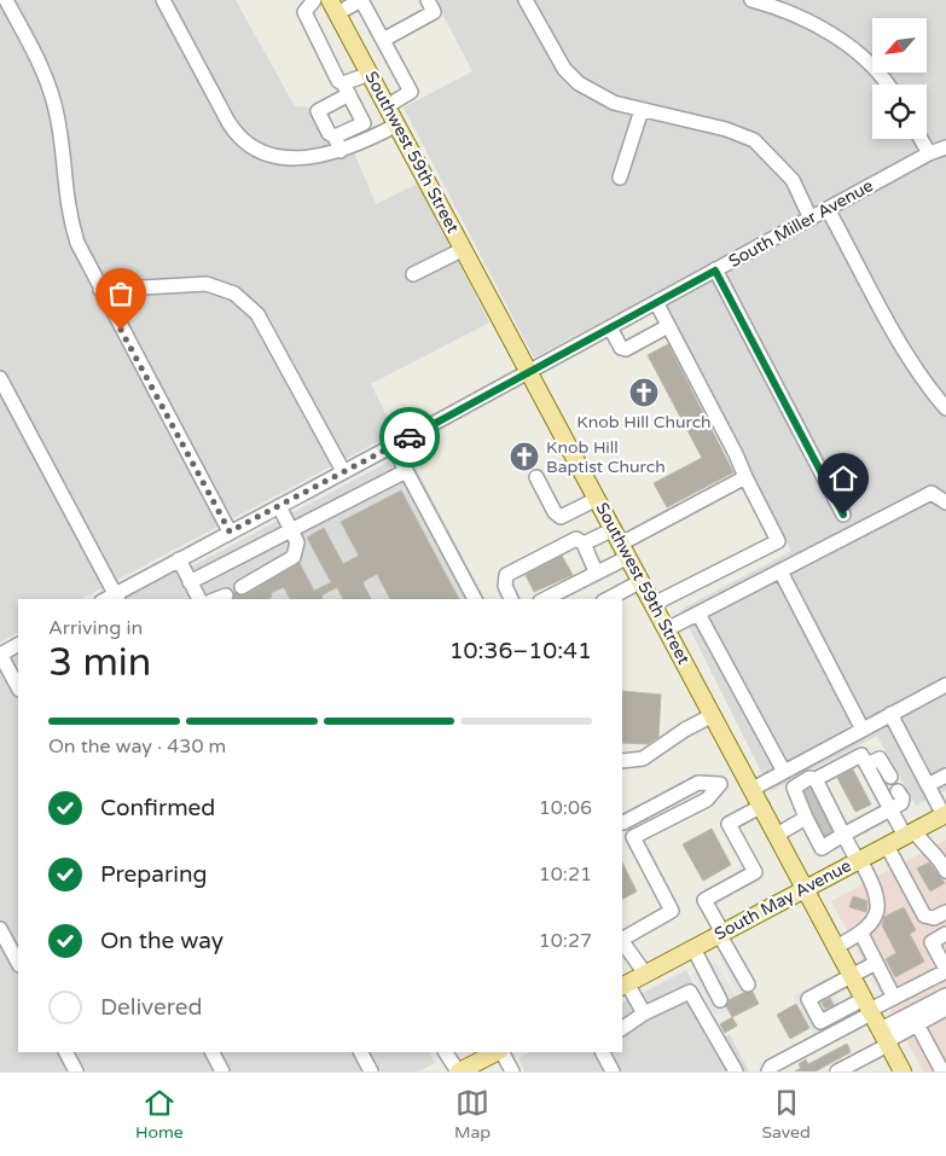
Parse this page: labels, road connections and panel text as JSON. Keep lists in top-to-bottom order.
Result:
{
  "streets": {
    "main road": ["Southwest 59th Street", "South May Avenue"],
    "street": ["South Miller Avenue"]
  },
  "crossings": [
    ["Southwest 59th Street", "South Miller Avenue"],
    ["Southwest 59th Street", "South May Avenue"]
  ],
  "places": {
    "church": ["Knob Hill Church", "Knob Hill Baptist Church"]
  },
  "north": "bottom left",
  "page": {
    "heading": ["3 min", "Arriving in", "10:36–10:41"],
    "bar": "On the way · 430 m",
    "list": [
      ["Confirmed", "10:06"],
      ["Preparing", "10:21"],
      ["On the way", "10:27"],
      "Delivered"
    ],
    "tabs": ["Home", "Map", "Saved"]
  }
}
